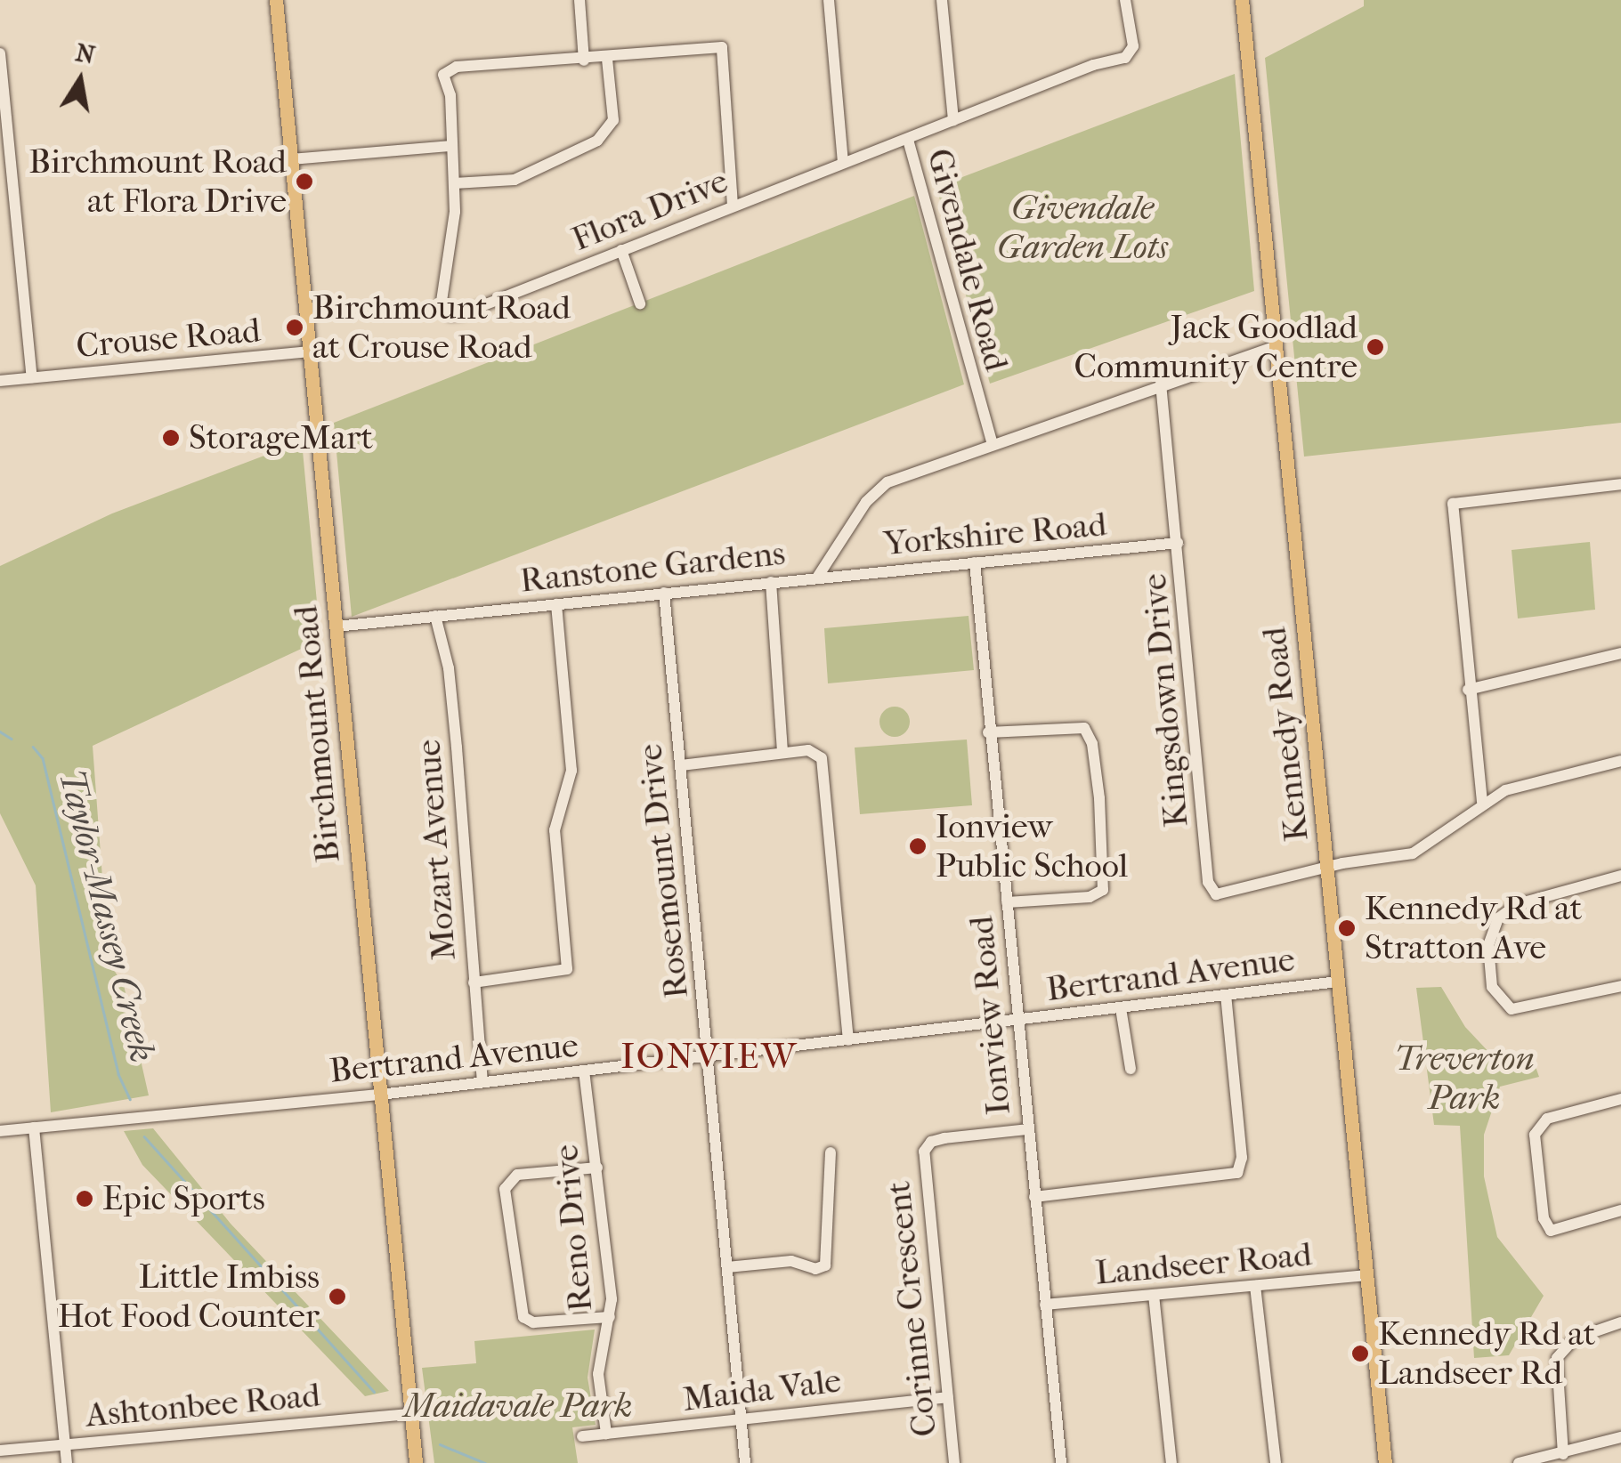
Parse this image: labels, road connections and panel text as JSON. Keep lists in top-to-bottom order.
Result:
{
  "streets": {
    "main road": ["Birchmount Road", "Kennedy Road"],
    "street": [
      "Flora Drive",
      "Givendale Road",
      "Crouse Road",
      "Yorkshire Road",
      "Ranstone Gardens",
      "Kingsdown Drive",
      "Mozart Avenue",
      "Rosemount Drive",
      "Bertrand Avenue",
      "Ionview Road",
      "Reno Drive",
      "Landseer Road",
      "Corinne Crescent",
      "Maida Vale",
      "Ashtonbee Road"
    ]
  },
  "crossings": [
    ["Flora Drive", "Givendale Road"],
    ["Givendale Road", "Ranstone Gardens"],
    ["Crouse Road", "Birchmount Road"],
    ["Yorkshire Road", "Ranstone Gardens"],
    ["Yorkshire Road", "Kingsdown Drive"],
    ["Yorkshire Road", "Ionview Road"],
    ["Ranstone Gardens", "Kingsdown Drive"],
    ["Ranstone Gardens", "Birchmount Road"],
    ["Ranstone Gardens", "Kennedy Road"],
    ["Ranstone Gardens", "Mozart Avenue"],
    ["Ranstone Gardens", "Rosemount Drive"],
    ["Kingsdown Drive", "Kennedy Road"],
    ["Birchmount Road", "Bertrand Avenue"],
    ["Birchmount Road", "Ashtonbee Road"],
    ["Kennedy Road", "Bertrand Avenue"],
    ["Kennedy Road", "Landseer Road"],
    ["Mozart Avenue", "Bertrand Avenue"],
    ["Rosemount Drive", "Bertrand Avenue"],
    ["Rosemount Drive", "Maida Vale"],
    ["Bertrand Avenue", "Ionview Road"],
    ["Bertrand Avenue", "Reno Drive"],
    ["Ionview Road", "Landseer Road"],
    ["Ionview Road", "Corinne Crescent"],
    ["Reno Drive", "Maida Vale"],
    ["Corinne Crescent", "Maida Vale"]
  ],
  "districts": ["IONVIEW"],
  "water": ["Taylor-Massey Creek"],
  "parks": ["Givendale Garden Lots", "Treverton Park", "Maidavale Park"],
  "places": [
    "Birchmount Road at Flora Drive",
    "Birchmount Road at Crouse Road",
    "Jack Goodlad Community Centre",
    "StorageMart",
    "Ionview Public School",
    "Kennedy Rd at Stratton Ave",
    "Epic Sports",
    "Little Imbiss Hot Food Counter",
    "Kennedy Rd at Landseer Rd"
  ],
  "north": "top"
}
